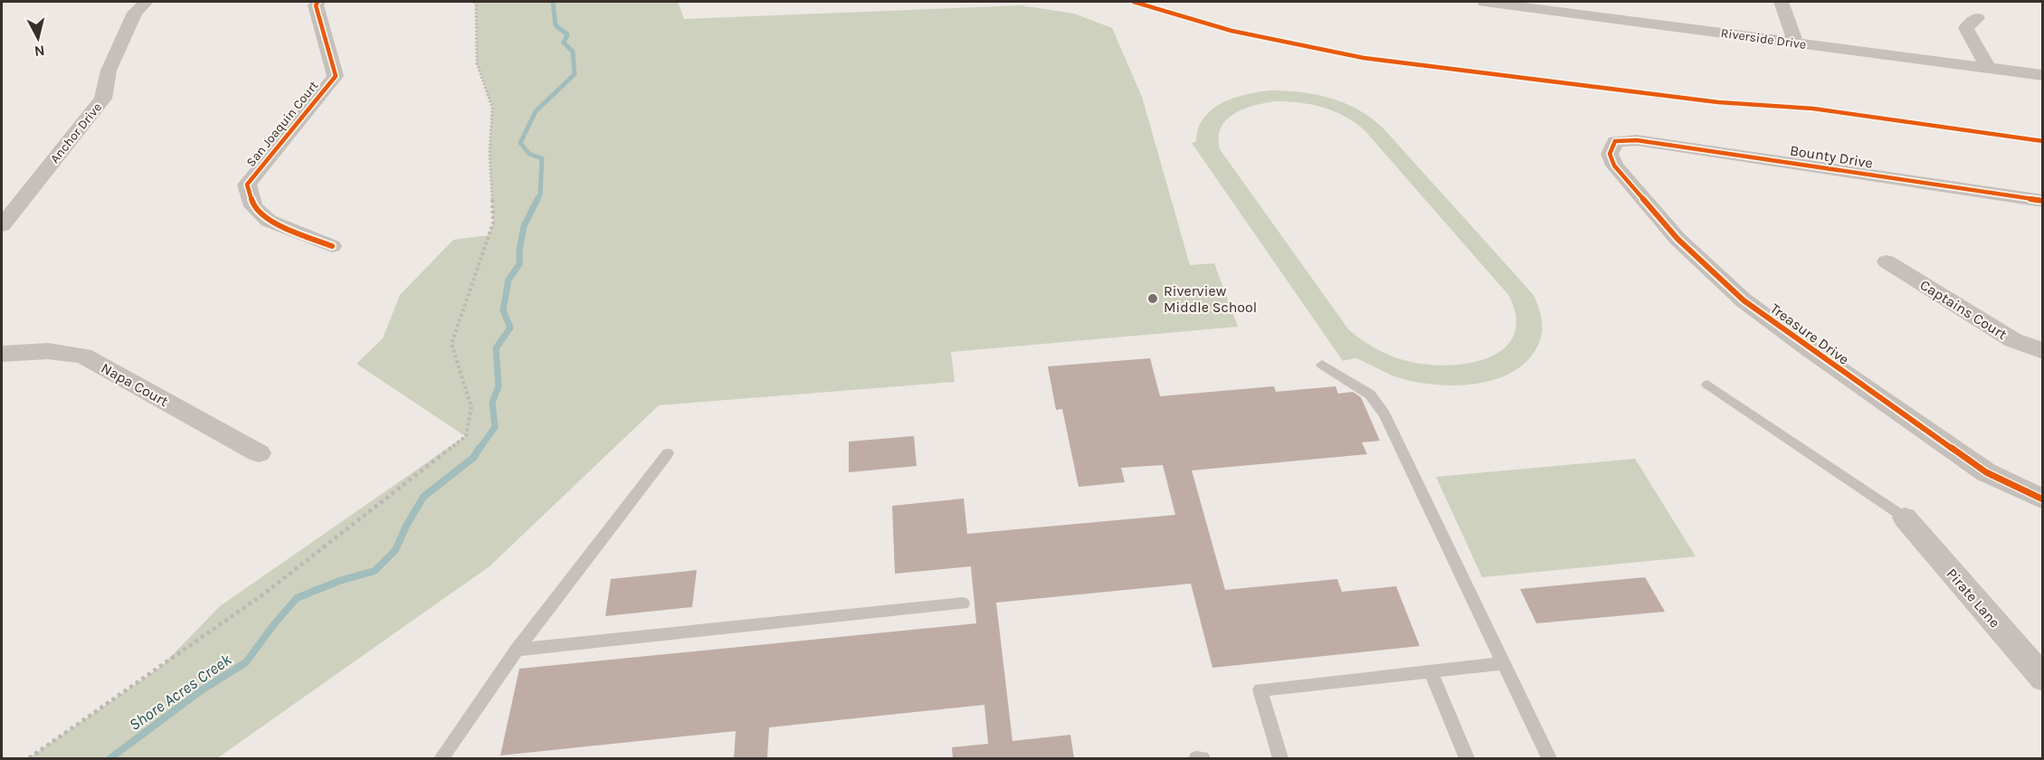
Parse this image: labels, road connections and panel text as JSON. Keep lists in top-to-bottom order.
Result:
{
  "streets": {
    "street": [
      "Riverside Drive",
      "San Joaquin Court",
      "Anchor Drive",
      "Bounty Drive",
      "Captains Court",
      "Treasure Drive",
      "Napa Court",
      "Pirate Lane"
    ]
  },
  "crossings": [
    ["Bounty Drive", "Treasure Drive"]
  ],
  "water": ["Shore Acres Creek"],
  "places": ["Riverview Middle School"],
  "north": "bottom"
}
